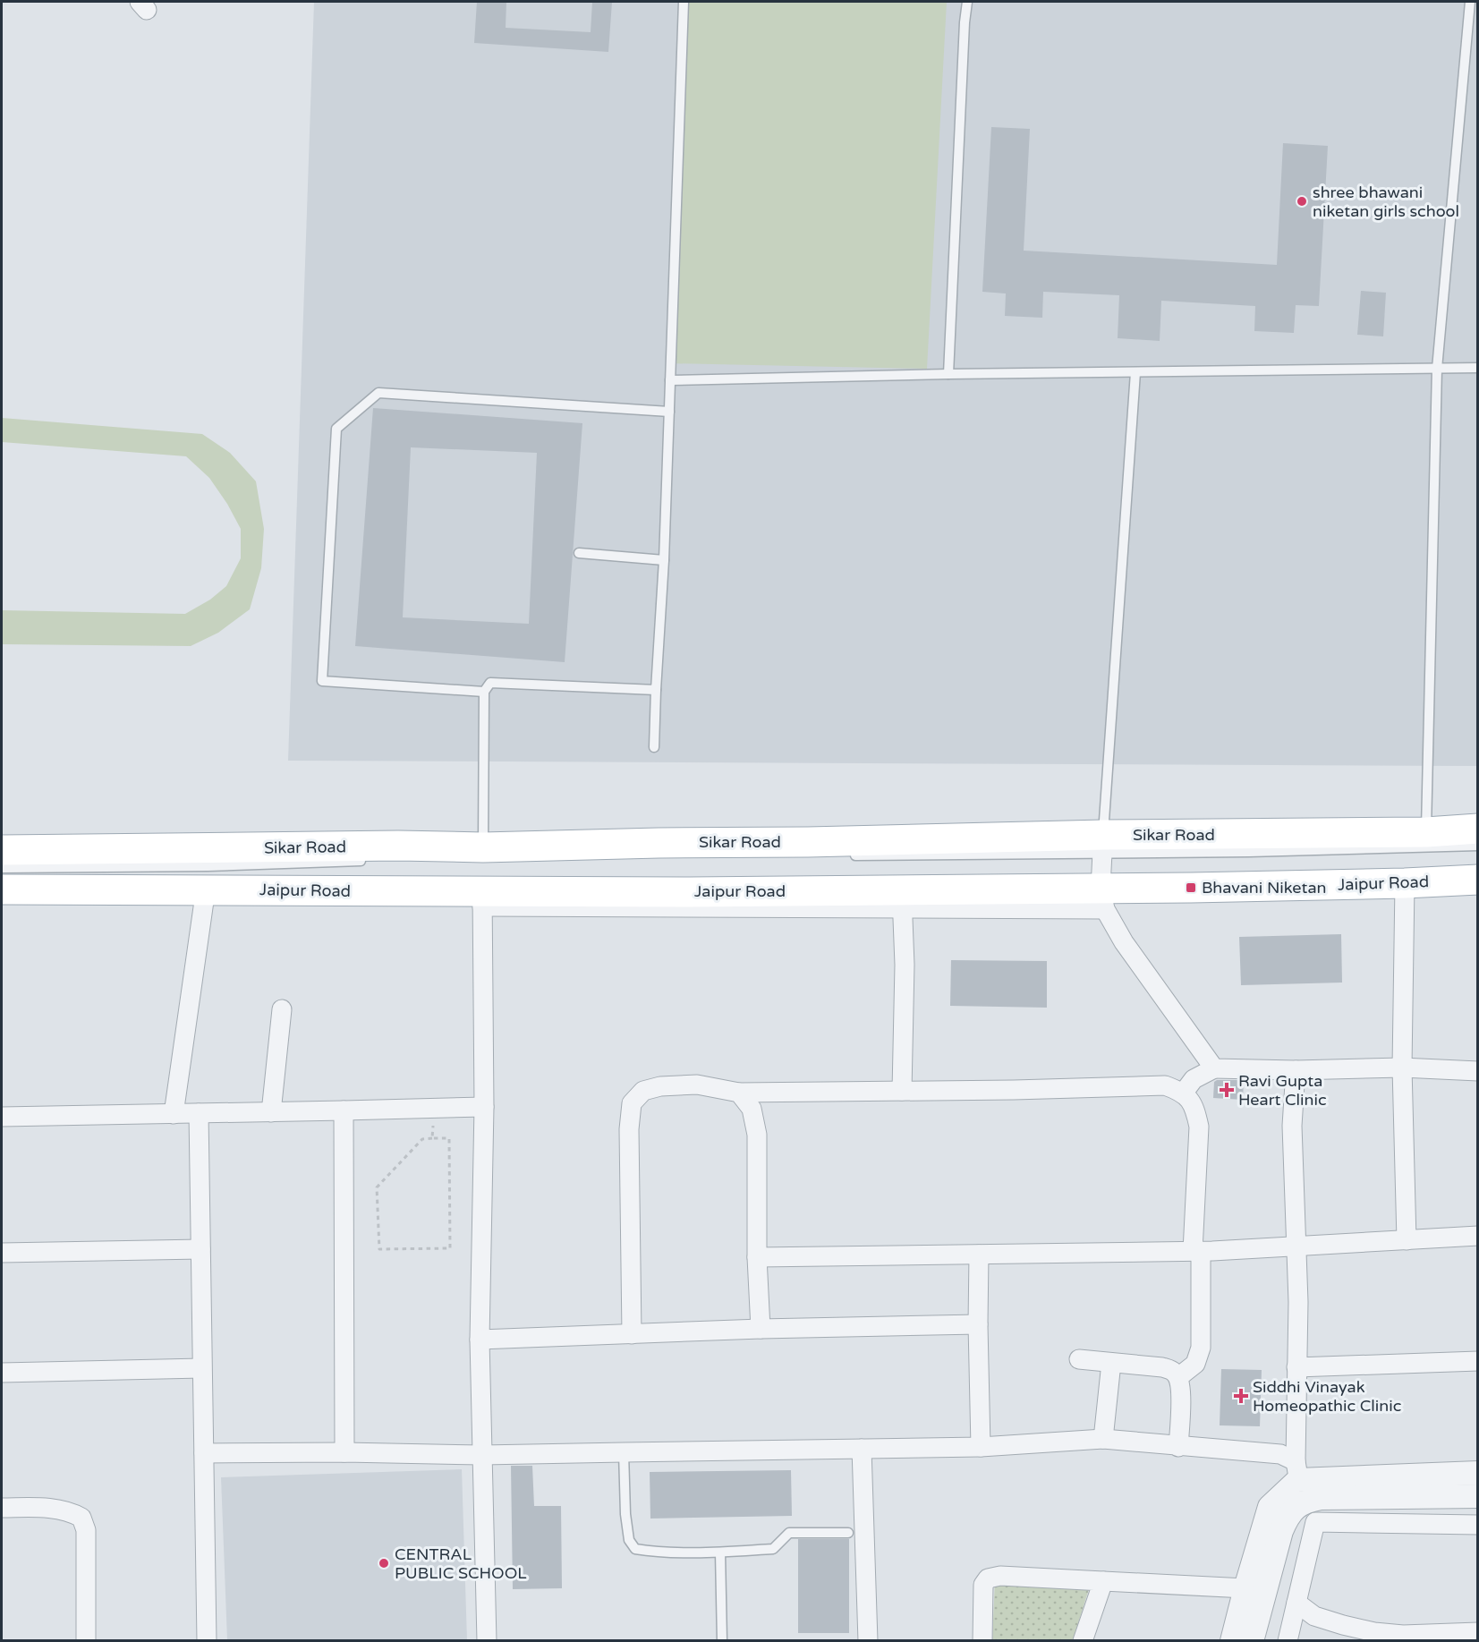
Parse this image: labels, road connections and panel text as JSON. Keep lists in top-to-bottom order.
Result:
{
  "streets": {
    "main road": ["Sikar Road", "Jaipur Road"]
  },
  "places": {
    "other": ["shree bhawani niketan girls school", "CENTRAL PUBLIC SCHOOL"],
    "transit": ["Bhavani Niketan"],
    "health": ["Ravi Gupta Heart Clinic", "Siddhi Vinayak Homeopathic Clinic"]
  }
}
